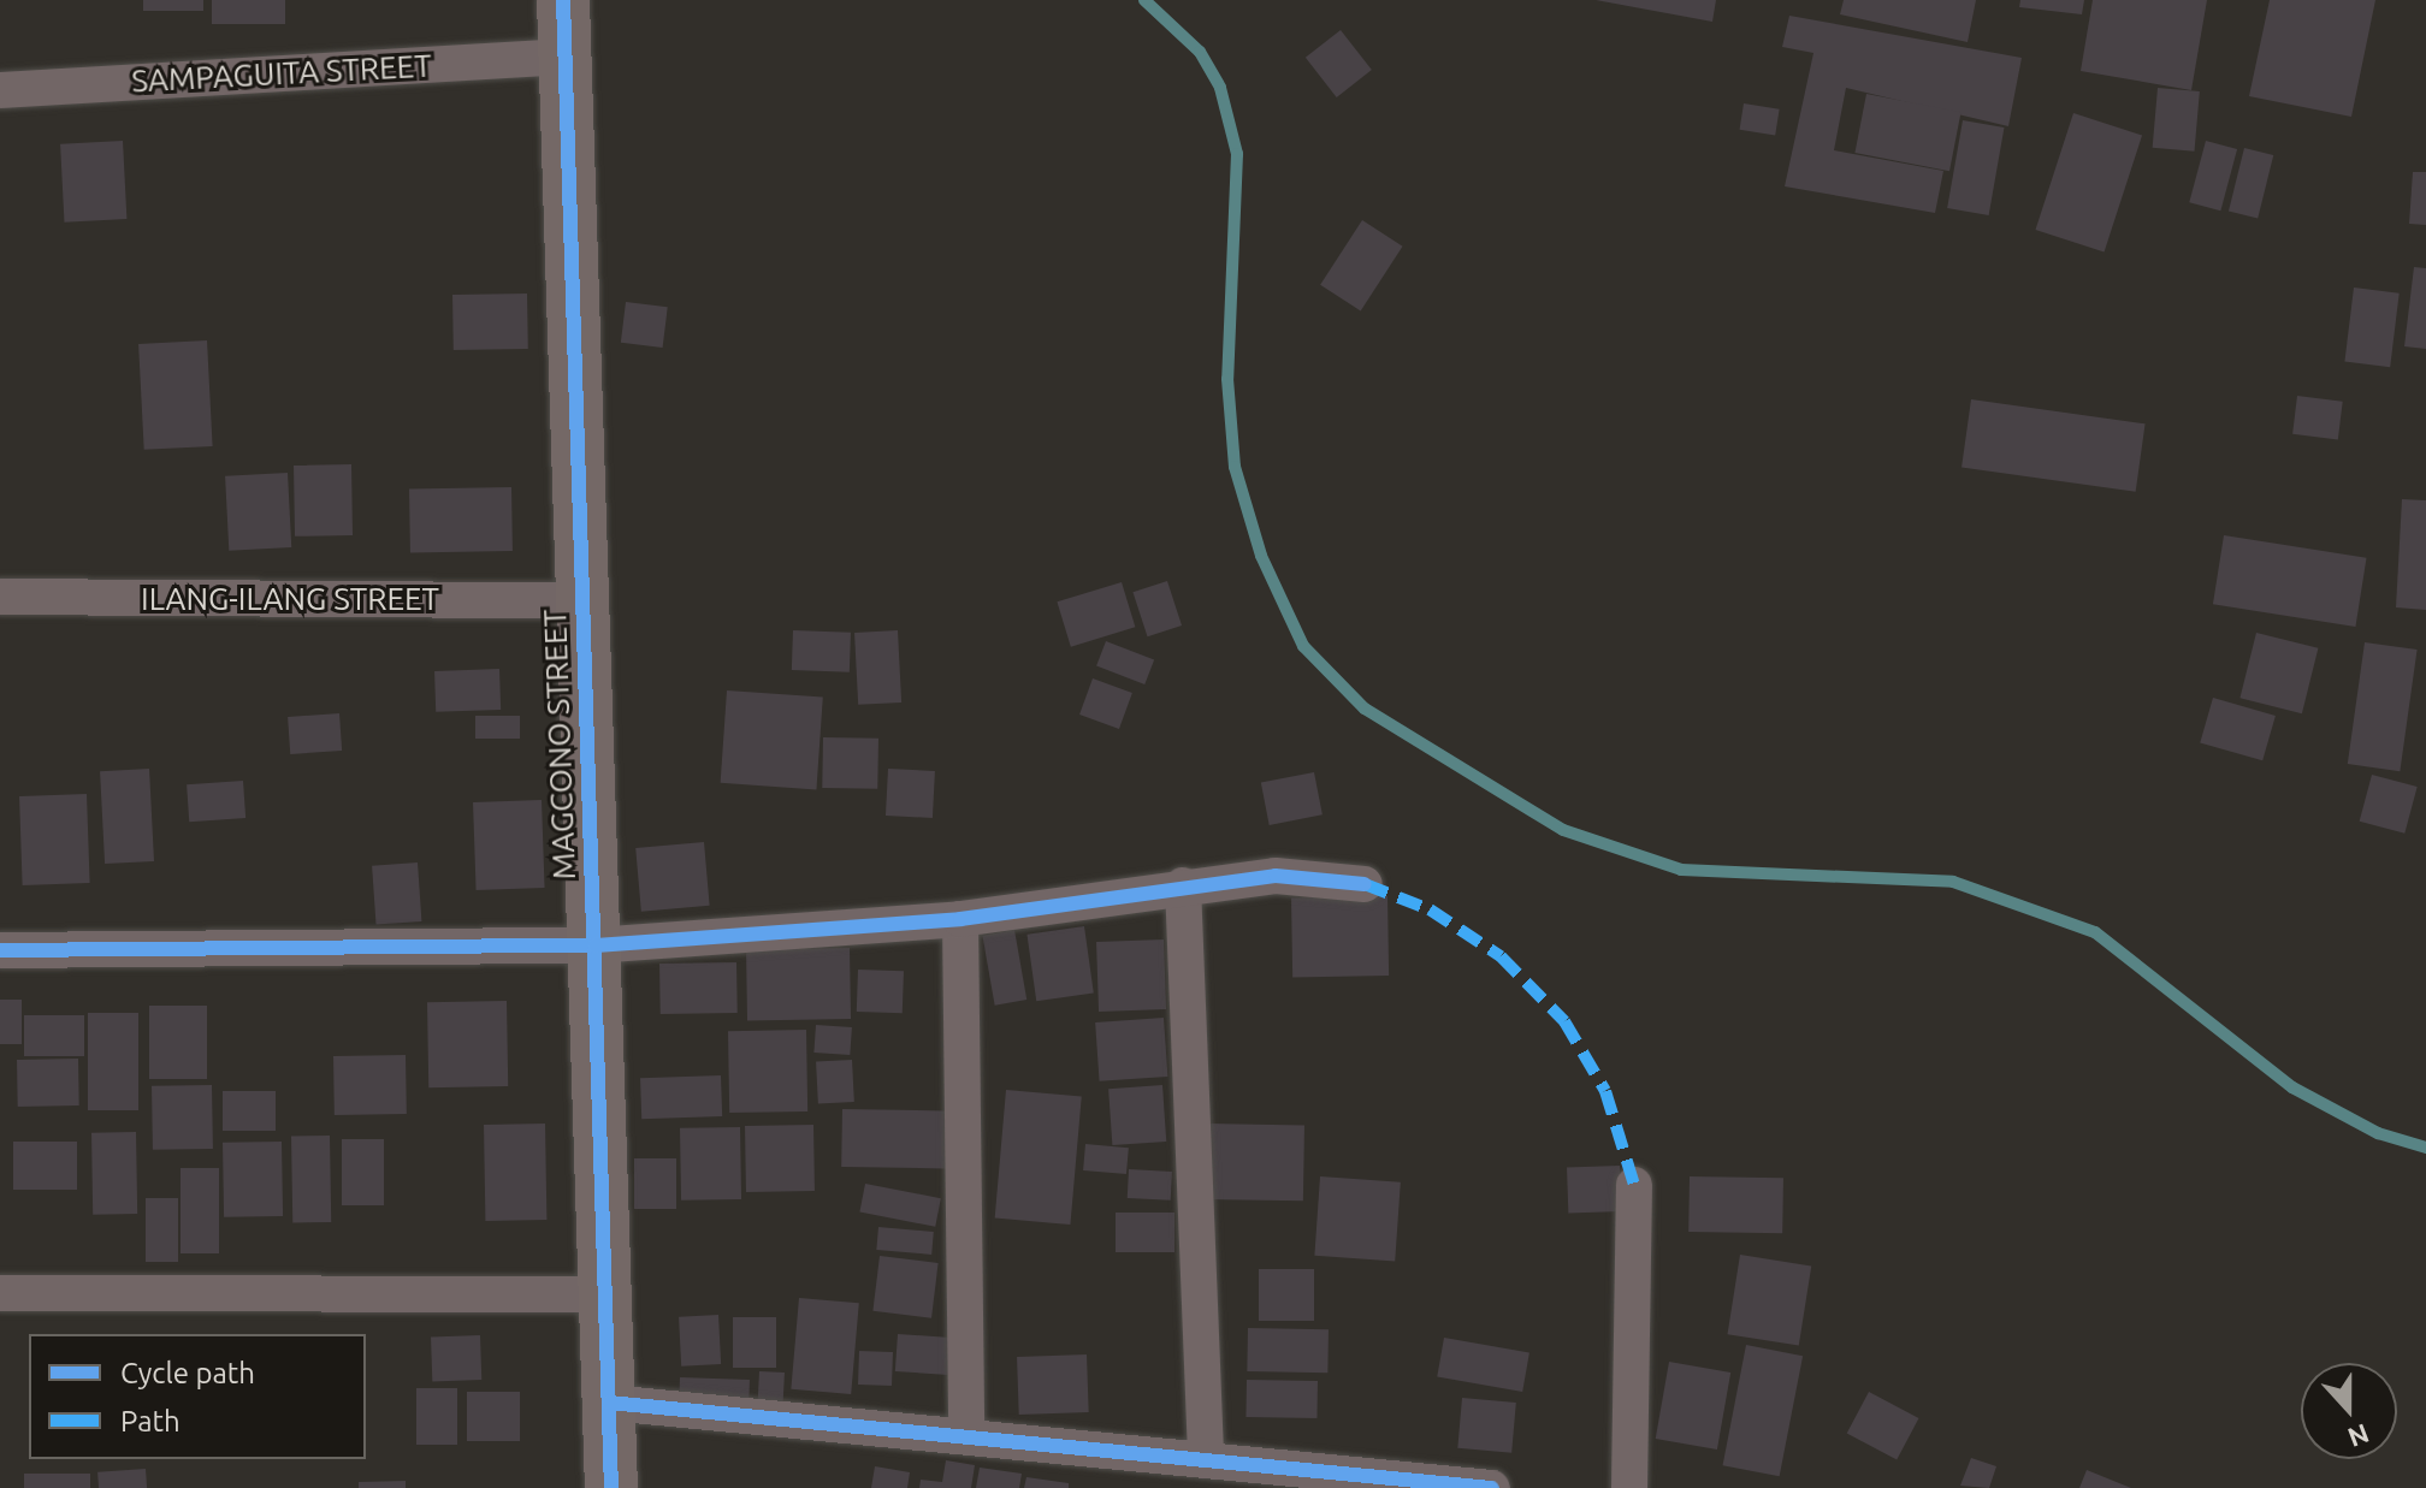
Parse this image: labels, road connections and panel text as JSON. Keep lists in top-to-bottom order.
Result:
{
  "streets": {
    "street": ["SAMPAGUITA STREET", "ILANG-ILANG STREET", "MAGCONO STREET"]
  },
  "crossings": [
    ["SAMPAGUITA STREET", "MAGCONO STREET"],
    ["ILANG-ILANG STREET", "MAGCONO STREET"]
  ],
  "legend": ["Cycle path", "Path"],
  "north": "bottom"
}
